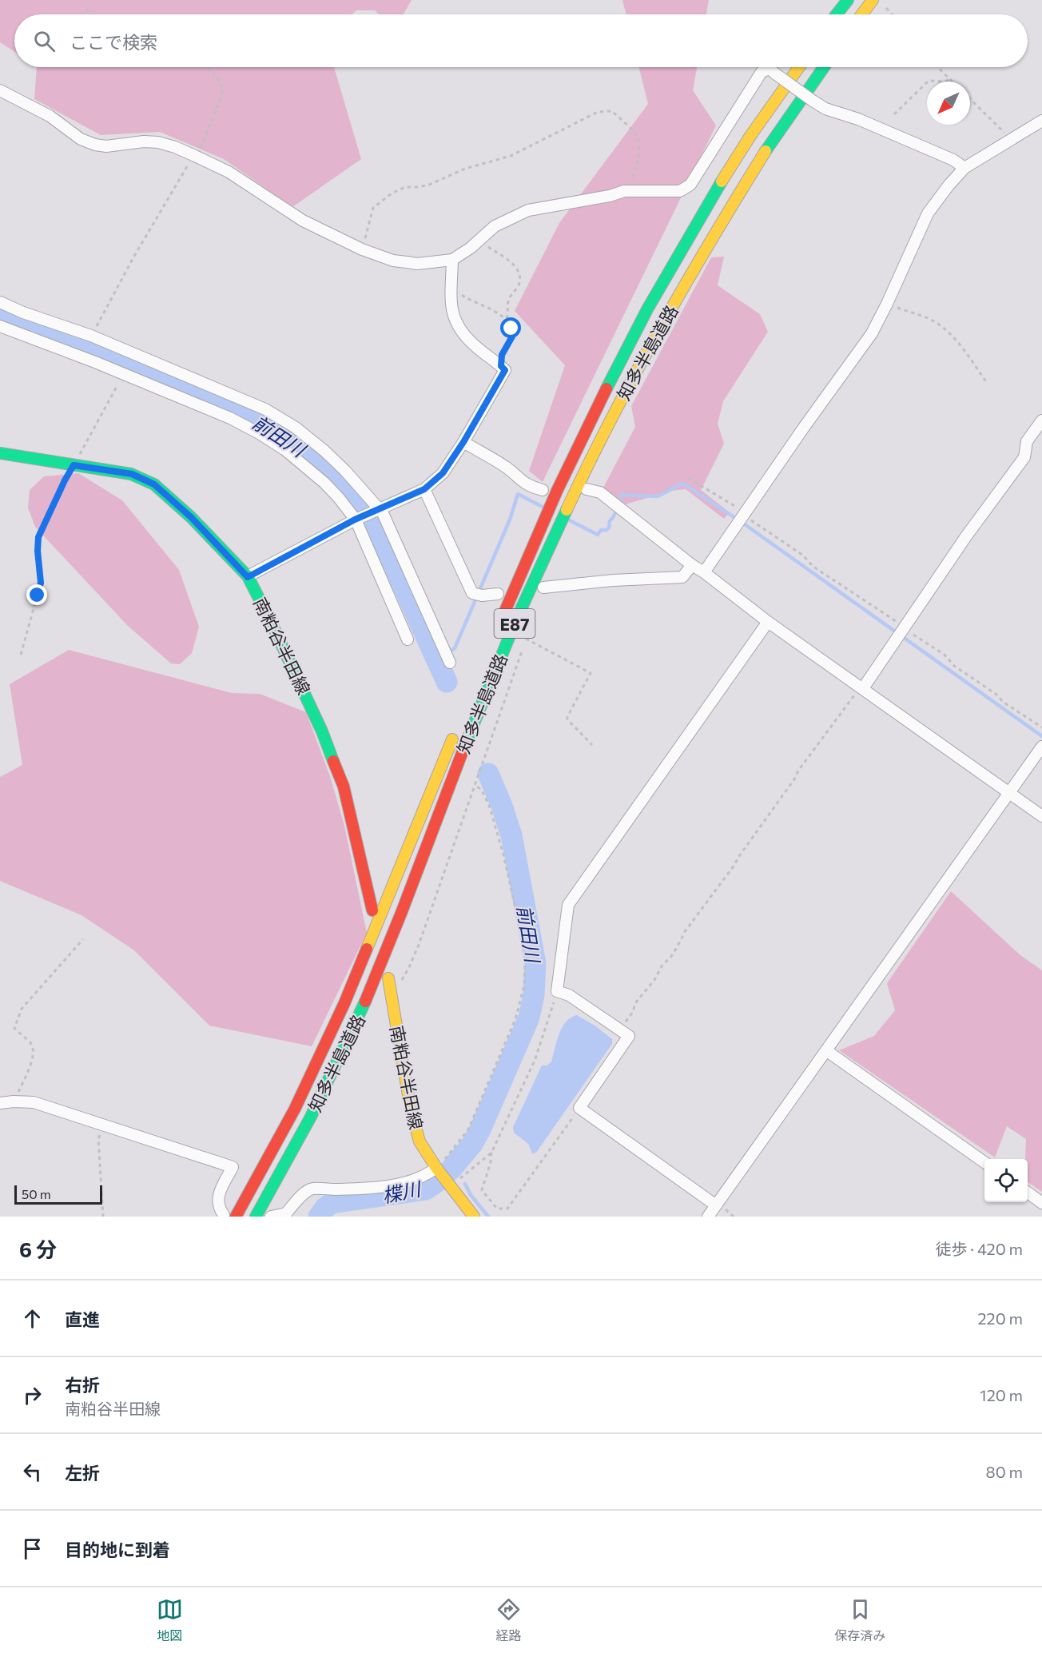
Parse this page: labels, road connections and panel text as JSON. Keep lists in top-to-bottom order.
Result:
{
  "streets": {
    "main road": ["知多半島道路", "E87", "南粕谷半田線"]
  },
  "water": ["前田川", "楪川"],
  "scale_bar": "50 m",
  "north": "bottom left",
  "page": {
    "search": "ここで検索",
    "scale": "50 m",
    "heading": ["6 分", "徒歩 · 420 m"],
    "list": [
      ["直進", "220 m"],
      ["右折", "南粕谷半田線", "120 m"],
      ["左折", "80 m"],
      "目的地に到着"
    ],
    "nav": ["地図", "経路", "保存済み"]
  }
}
